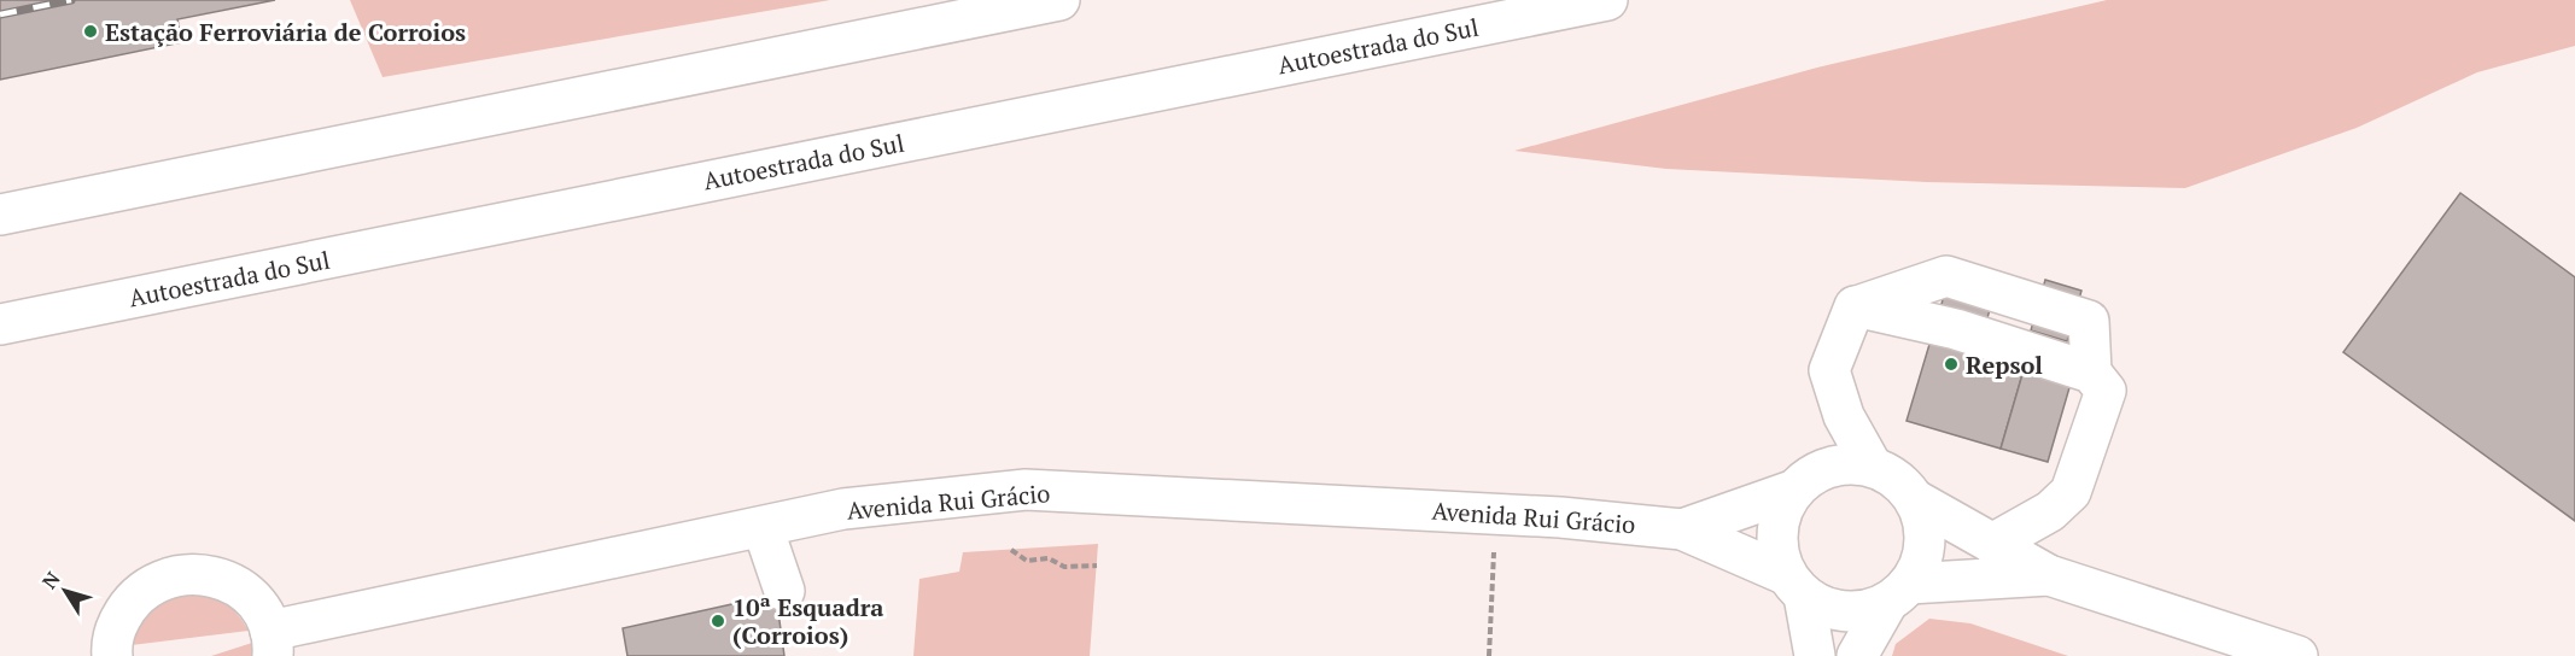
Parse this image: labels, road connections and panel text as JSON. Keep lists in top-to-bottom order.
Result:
{
  "streets": {
    "main road": ["Autoestrada do Sul", "Avenida Rui Grácio"]
  },
  "places": ["Estação Ferroviária de Corroios", "Repsol", "10ª Esquadra (Corroios)"],
  "north": "top left"
}
